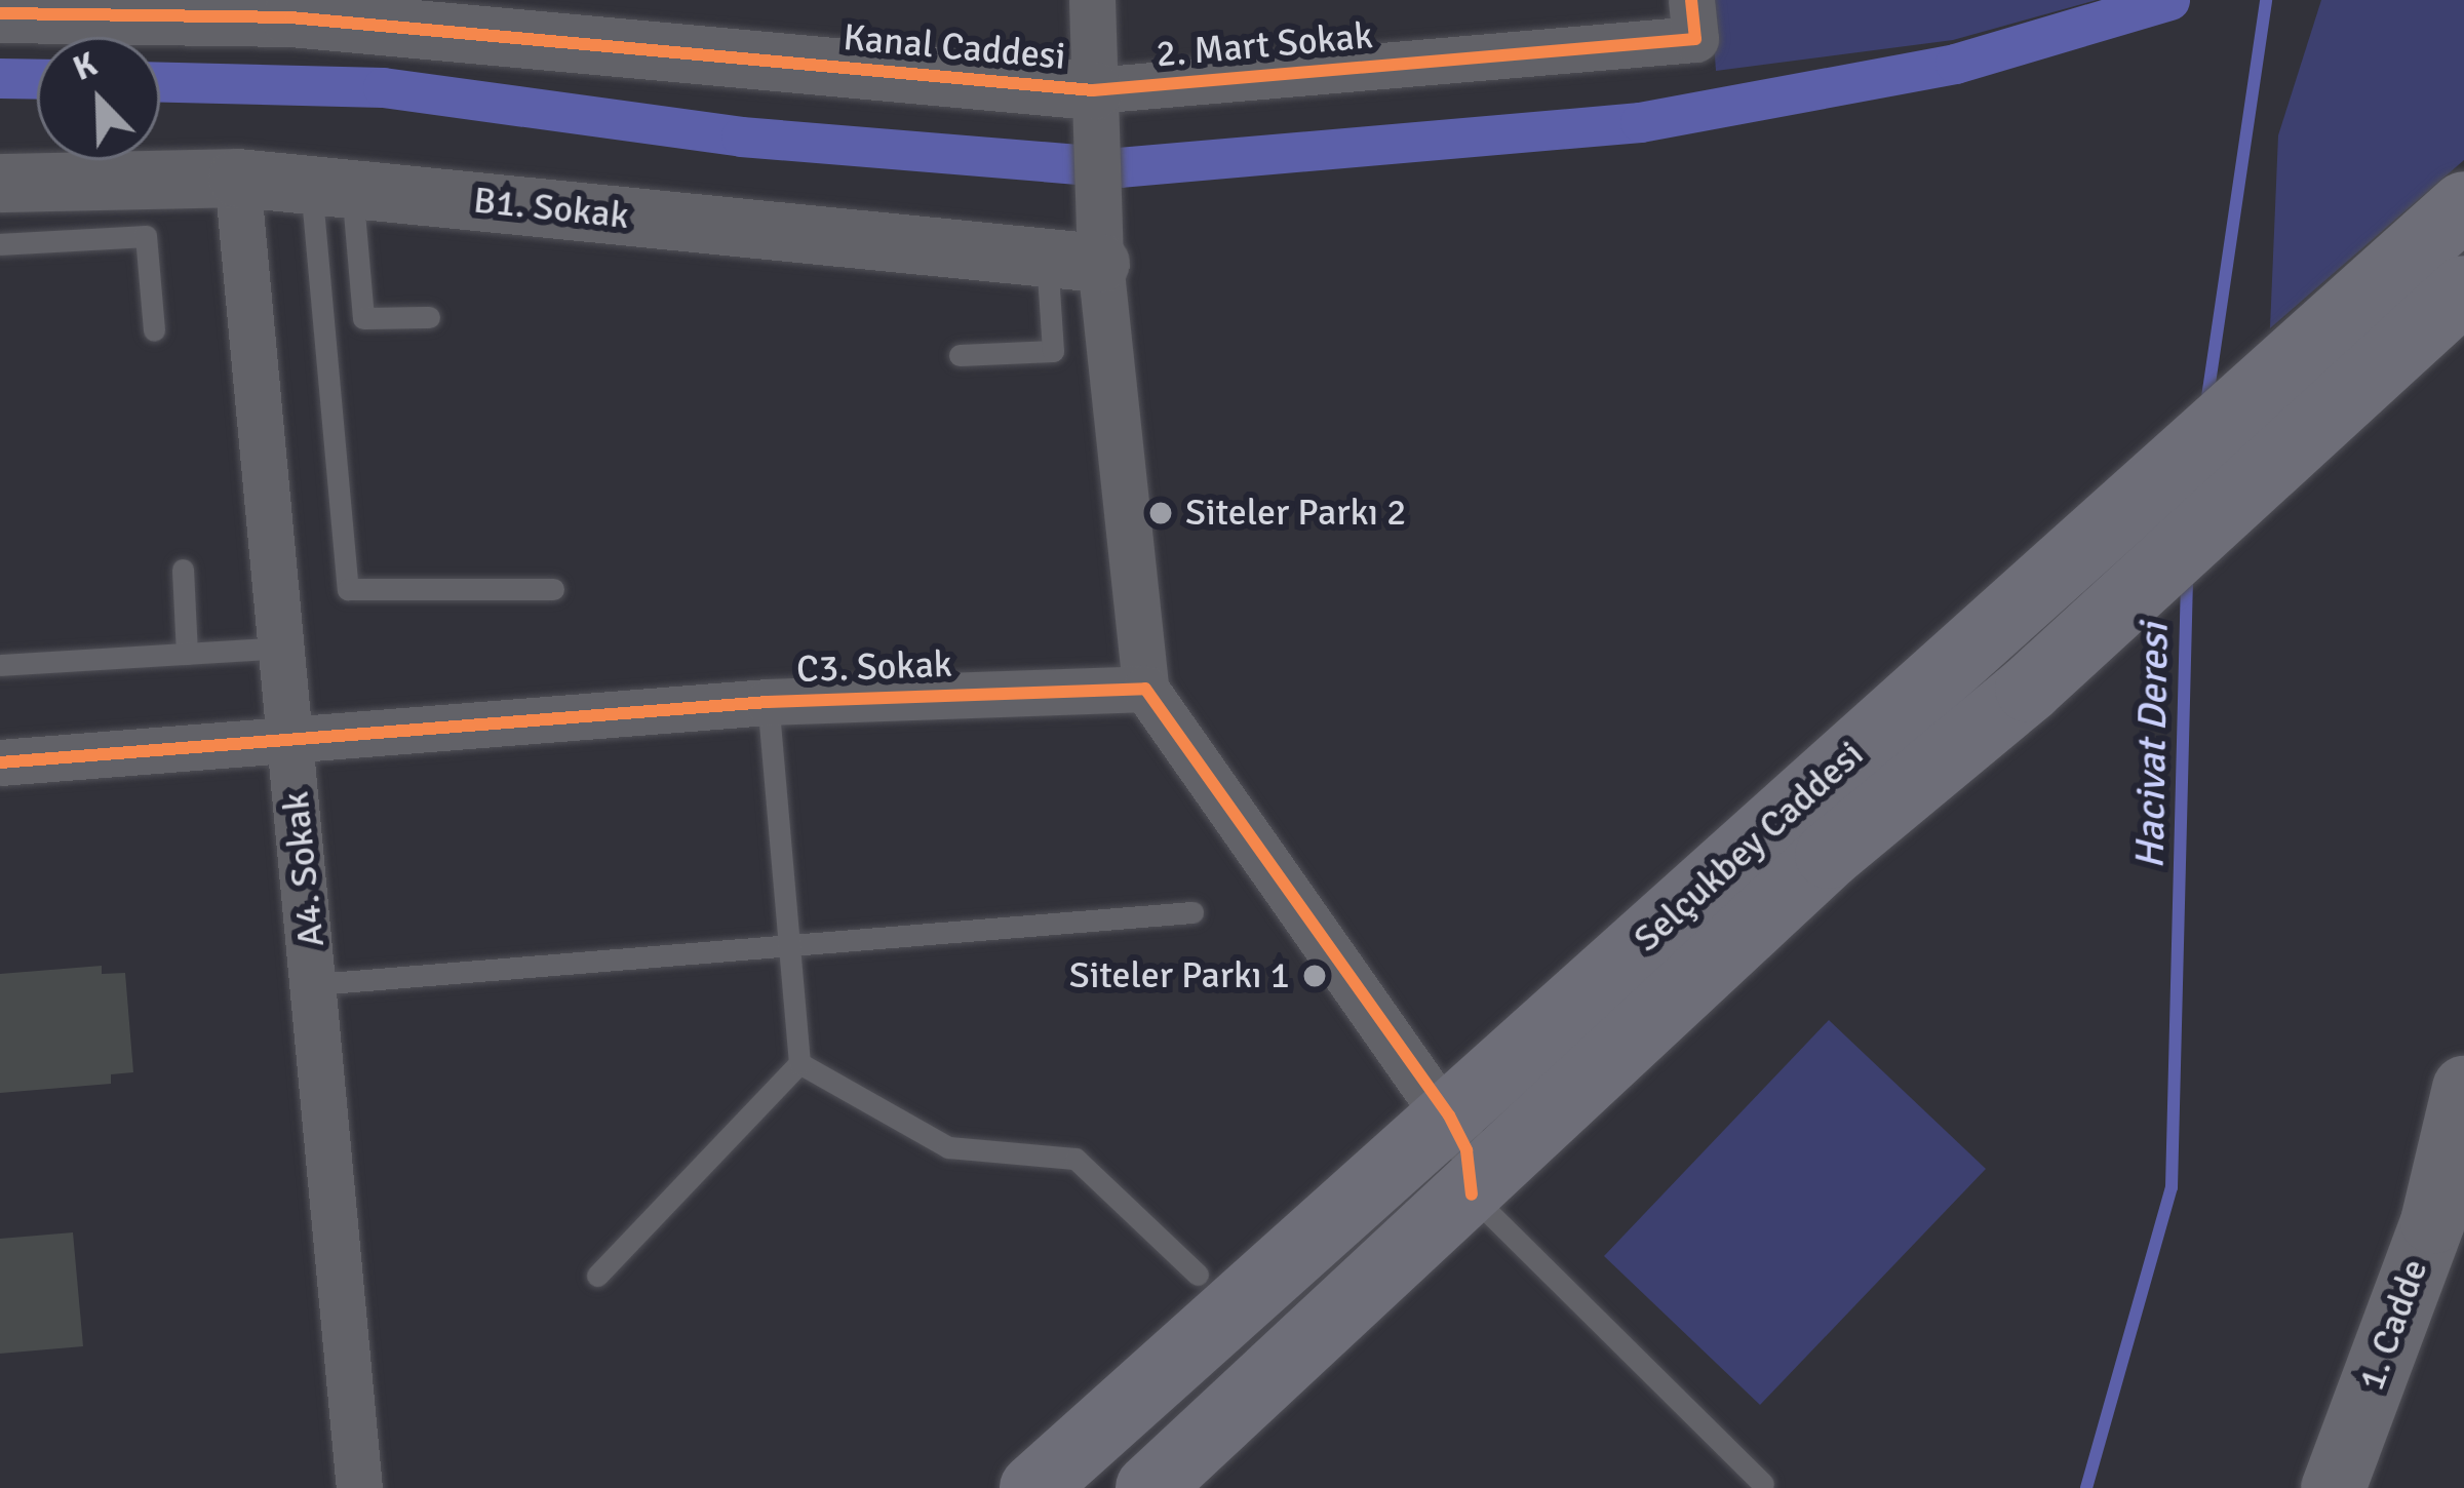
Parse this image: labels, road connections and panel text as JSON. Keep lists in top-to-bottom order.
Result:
{
  "streets": {
    "main road": ["Selçukbey Caddesi", "1. Cadde"],
    "street": [
      "2. Mart Sokak",
      "Kanal Caddesi",
      "B1. Sokak",
      "C3. Sokak",
      "A4. Sokak"
    ]
  },
  "crossings": [
    ["2. Mart Sokak", "Kanal Caddesi"],
    ["B1. Sokak", "A4. Sokak"],
    ["C3. Sokak", "A4. Sokak"]
  ],
  "water": ["Hacivat Deresi"],
  "places": ["Siteler Parkı 2", "Siteler Parkı 1"],
  "north": "top left"
}
